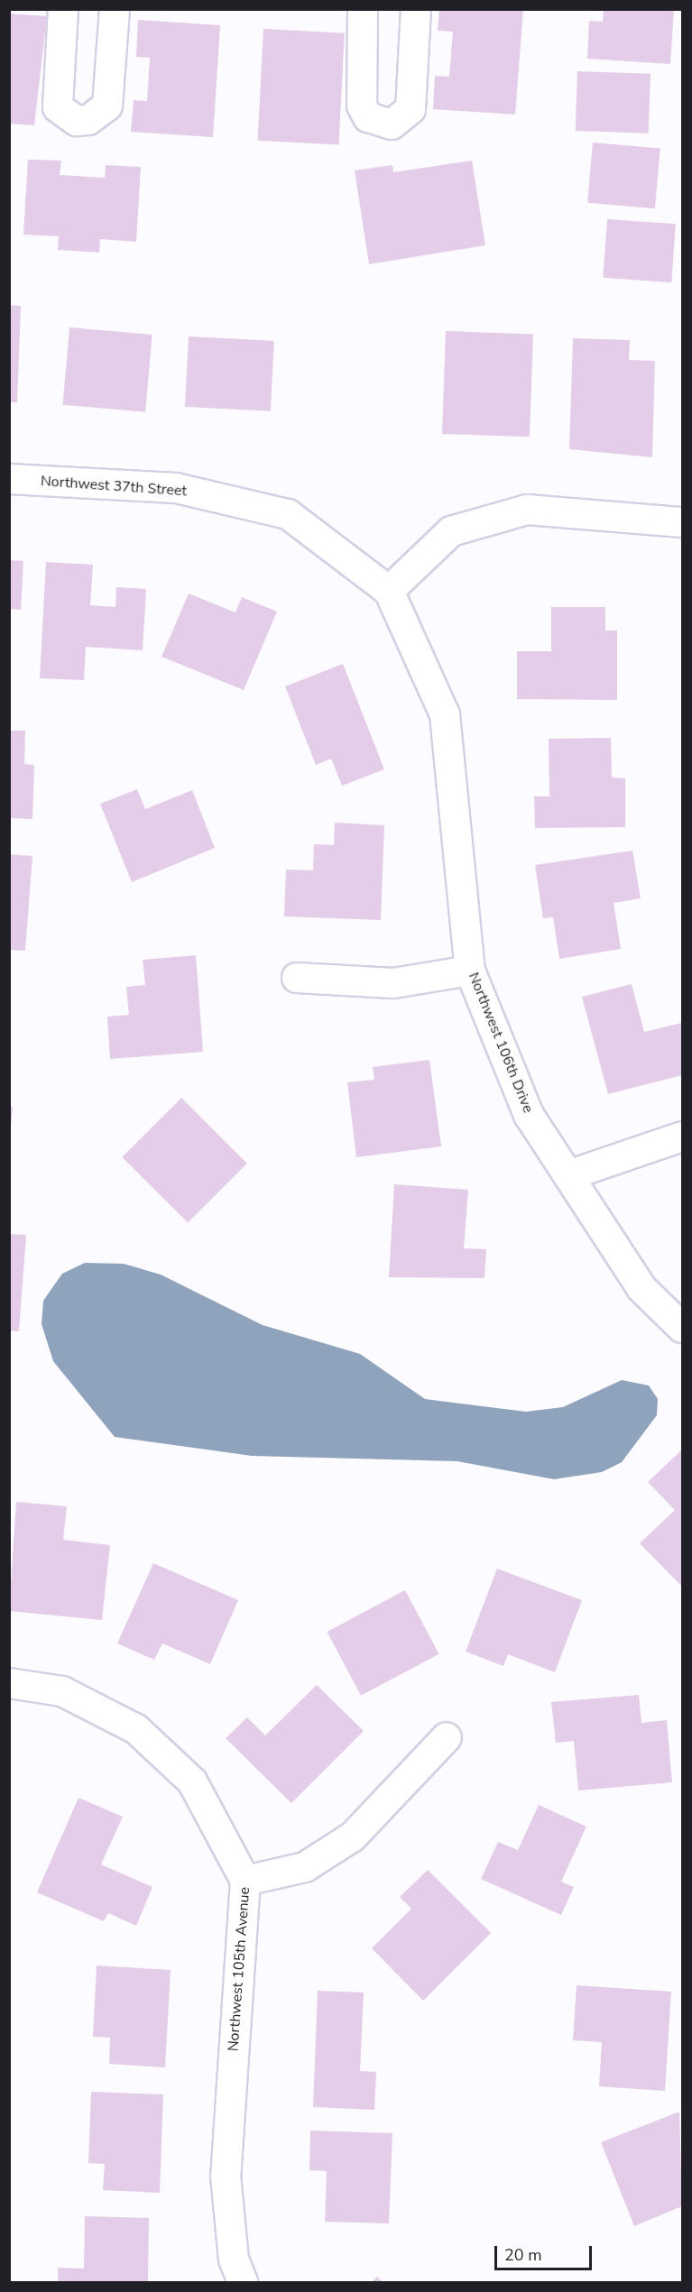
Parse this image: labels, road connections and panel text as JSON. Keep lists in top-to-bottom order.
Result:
{
  "streets": {
    "street": ["Northwest 37th Street", "Northwest 106th Drive", "Northwest 105th Avenue"]
  },
  "crossings": [
    ["Northwest 37th Street", "Northwest 106th Drive"]
  ],
  "scale_bar": "20 m"
}
